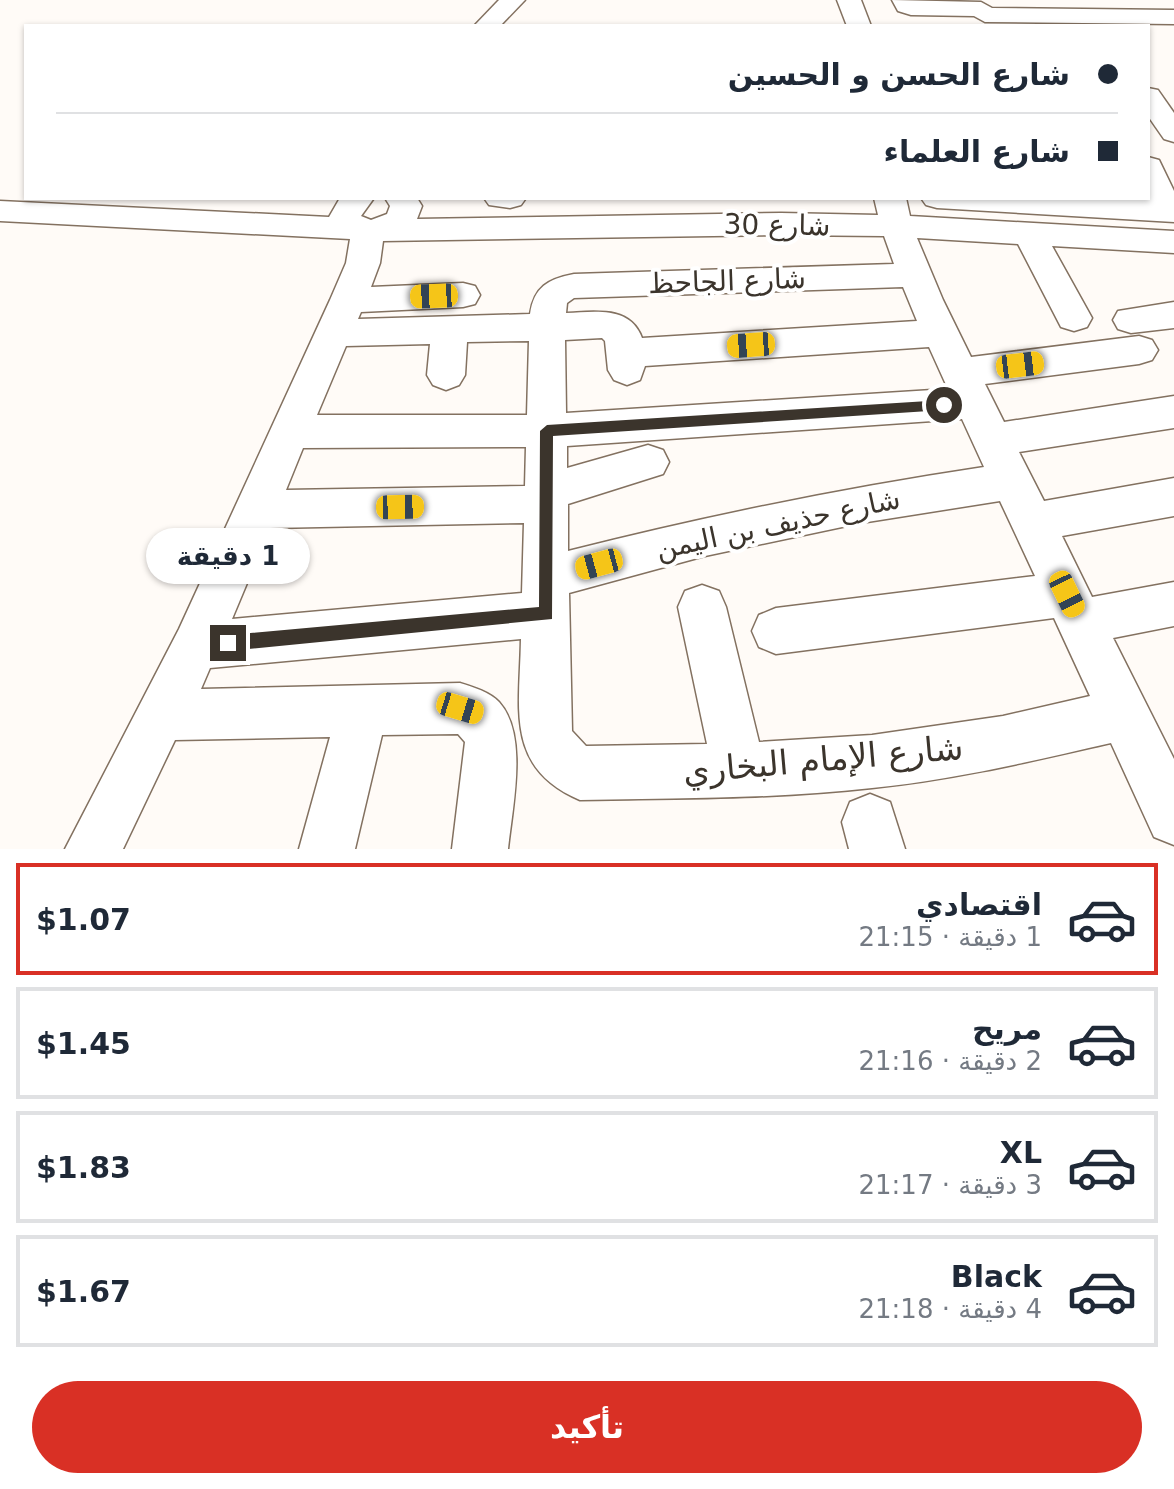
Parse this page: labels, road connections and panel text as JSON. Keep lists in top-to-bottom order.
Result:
{
  "streets": {
    "street": [
      "شارع 30",
      "شارع الجاحظ",
      "شارع حذيف بن اليمن",
      "شارع الإمام البخاري"
    ]
  },
  "crossings": [
    ["شارع حذيف بن اليمن", "شارع الإمام البخاري"]
  ],
  "page": {
    "banner": ["شارع الحسن و الحسين", "شارع العلماء"],
    "bubble": "1 دقيقة",
    "list": [
      {
        "name": "اقتصادي",
        "note": "1 دقيقة · 21:15",
        "value": "$1.07"
      },
      {
        "name": "مريح",
        "note": "2 دقيقة · 21:16",
        "value": "$1.45"
      },
      {
        "name": "XL",
        "note": "3 دقيقة · 21:17",
        "value": "$1.83"
      },
      {
        "name": "Black",
        "note": "4 دقيقة · 21:18",
        "value": "$1.67"
      }
    ],
    "buttons": "تأكيد"
  }
}
